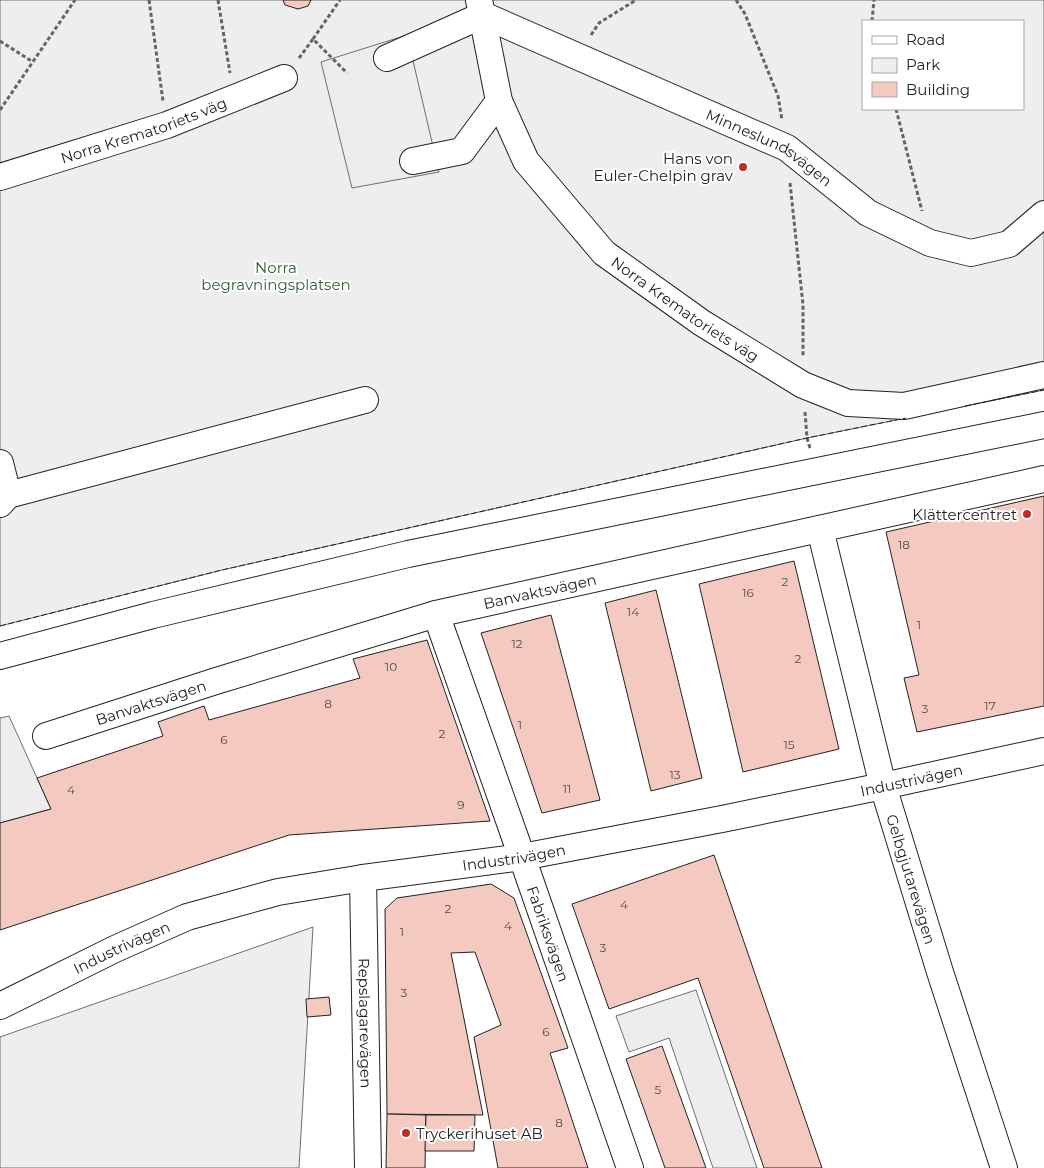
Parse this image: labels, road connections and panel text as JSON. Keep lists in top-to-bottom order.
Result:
{
  "streets": {
    "street": [
      "Norra Krematoriets väg",
      "Minneslundsvägen",
      "Banvaktsvägen",
      "Industrivägen",
      "Gelbgjutarevägen",
      "Fabriksvägen",
      "Repslagarevägen"
    ]
  },
  "crossings": [
    ["Norra Krematoriets väg", "Minneslundsvägen"],
    ["Banvaktsvägen", "Gelbgjutarevägen"],
    ["Banvaktsvägen", "Fabriksvägen"],
    ["Industrivägen", "Gelbgjutarevägen"],
    ["Industrivägen", "Fabriksvägen"],
    ["Industrivägen", "Repslagarevägen"]
  ],
  "parks": ["Norra begravningsplatsen"],
  "places": ["Hans von Euler-Chelpin grav", "Klättercentret", "Tryckerihuset AB"],
  "house_numbers": [
    "18",
    "2",
    "16",
    "14",
    "1",
    "12",
    "2",
    "10",
    "8",
    "17",
    "3",
    "1",
    "2",
    "6",
    "15",
    "13",
    "11",
    "4",
    "9",
    "4",
    "2",
    "4",
    "1",
    "3",
    "3",
    "6",
    "5",
    "8"
  ],
  "legend": ["Road", "Park", "Building"]
}
